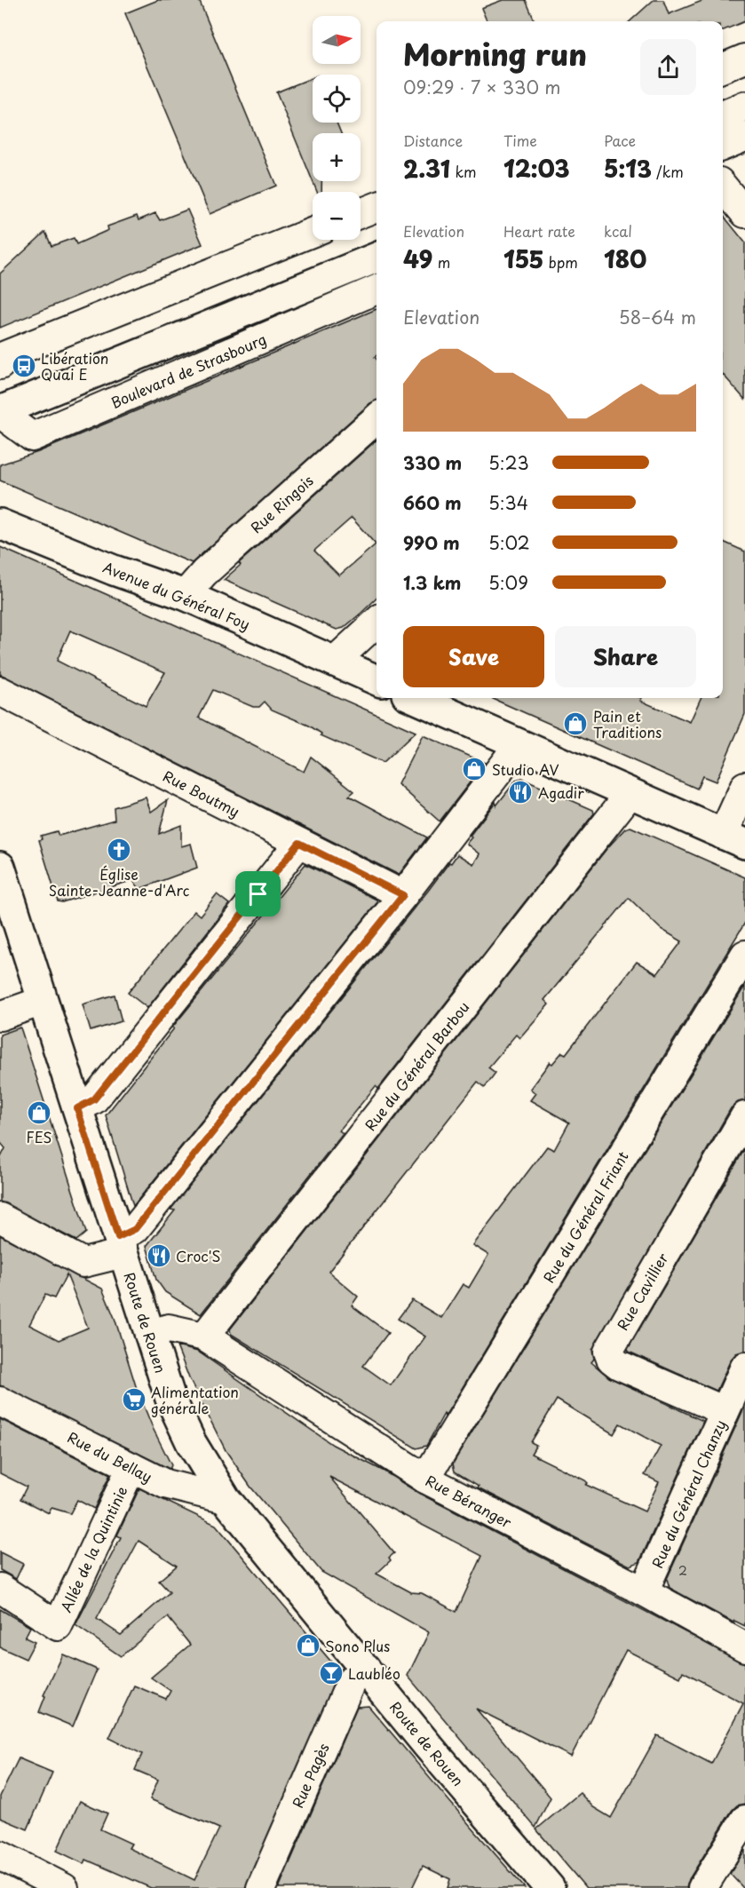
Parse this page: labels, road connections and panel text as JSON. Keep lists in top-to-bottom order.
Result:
{
  "streets": {
    "main road": ["Boulevard de Strasbourg", "Avenue du Général Foy", "Route de Rouen"],
    "street": [
      "Rue Ringois",
      "Rue Boutmy",
      "Rue du Général Barbou",
      "Rue du Général Friant",
      "Rue Cavillier",
      "Rue du Bellay",
      "Rue du Général Chanzy",
      "Rue Béranger",
      "Allée de la Quintinie",
      "Rue Pagès"
    ]
  },
  "crossings": [
    ["Rue Ringois", "Avenue du Général Foy"],
    ["Rue du Général Barbou", "Rue Béranger"],
    ["Rue du Général Friant", "Rue Béranger"],
    ["Rue Cavillier", "Rue du Général Chanzy"],
    ["Route de Rouen", "Rue du Bellay"],
    ["Route de Rouen", "Rue Béranger"],
    ["Route de Rouen", "Rue Pagès"],
    ["Rue du Bellay", "Allée de la Quintinie"],
    ["Rue du Général Chanzy", "Rue Béranger"]
  ],
  "places": {
    "bus stop": ["Libération Quai E"],
    "shop": [
      "Pain et Traditions",
      "Studio AV",
      "FES",
      "Sono Plus"
    ],
    "restaurant": ["Agadir", "Croc'S"],
    "church": ["Église Sainte-Jeanne-d'Arc"],
    "supermarket": ["Alimentation générale"],
    "bar": ["Laubléo"]
  },
  "house_numbers": ["2"],
  "north": "right",
  "page": {
    "map_buttons": ["+", "−"],
    "heading": ["Morning run", "09:29 · 7 × 330 m"],
    "stats": [
      ["Distance", "2.31 km"],
      ["Time", "12:03"],
      ["Pace", "5:13 /km"],
      ["Elevation", "49 m"],
      ["Heart rate", "155 bpm"],
      ["kcal", "180"]
    ],
    "chart": ["Elevation", "58–64 m"],
    "list": [
      {
        "name": "330 m",
        "note": "5:23"
      },
      {
        "name": "660 m",
        "note": "5:34"
      },
      {
        "name": "990 m",
        "note": "5:02"
      },
      {
        "name": "1.3 km",
        "note": "5:09"
      }
    ],
    "buttons": ["Save", "Share"]
  }
}
